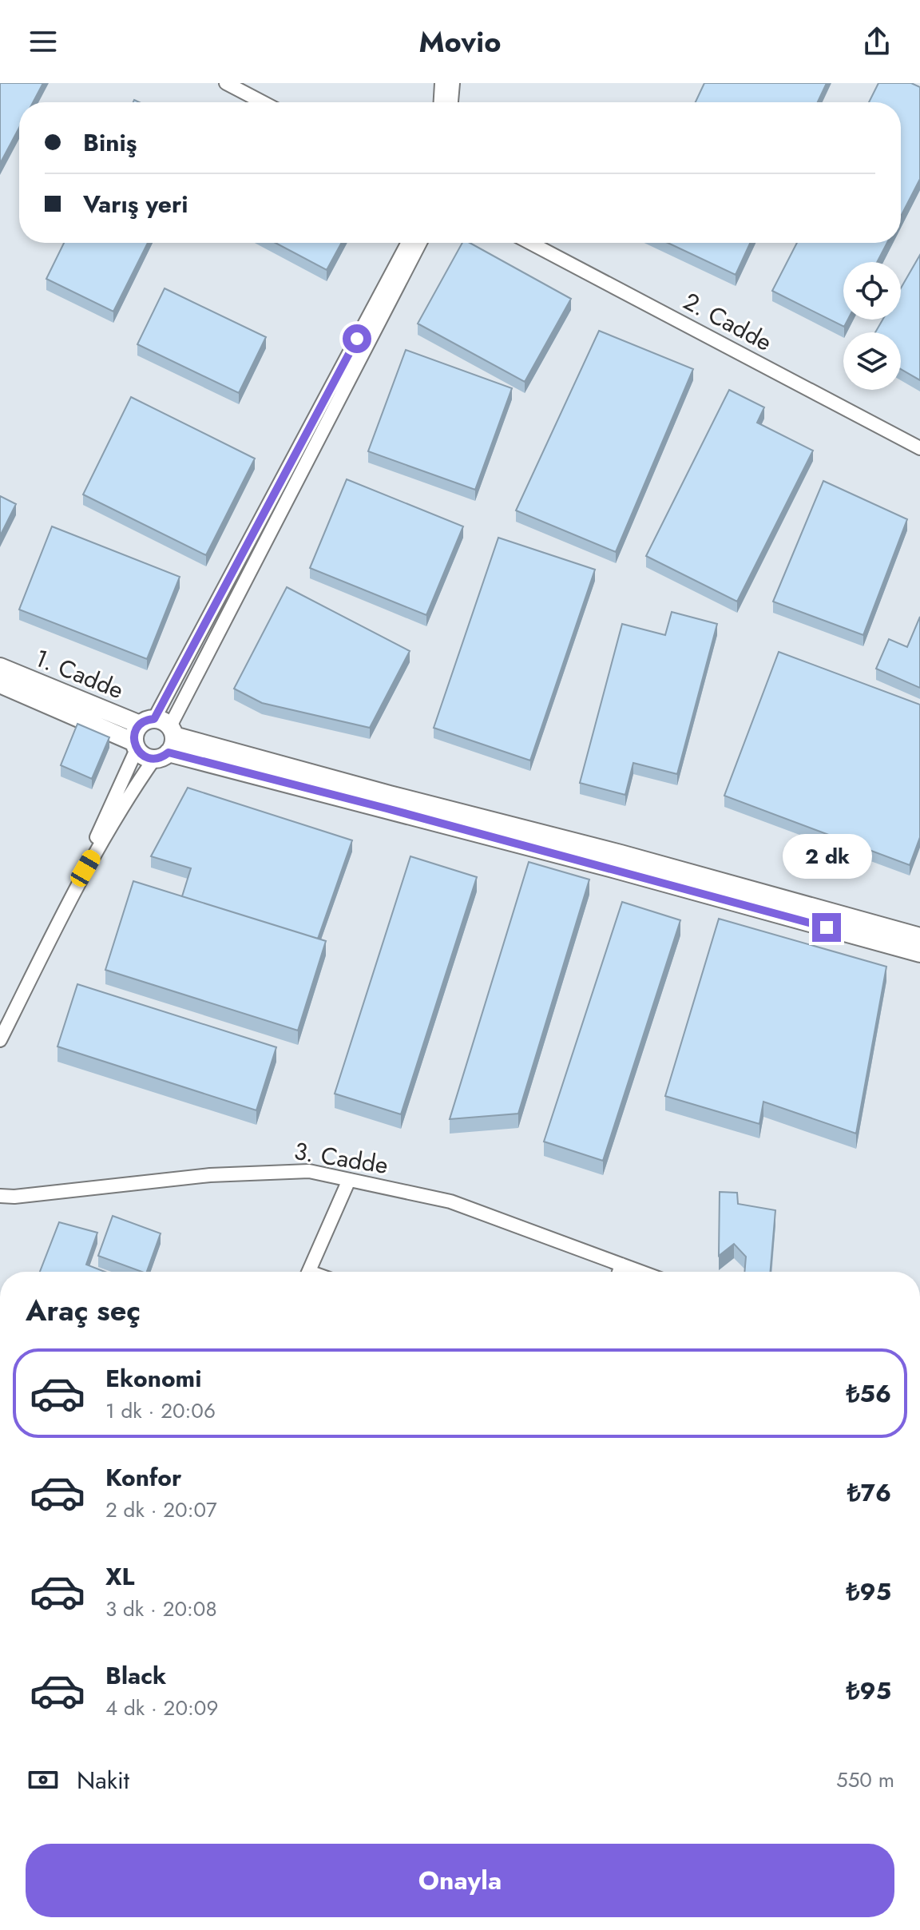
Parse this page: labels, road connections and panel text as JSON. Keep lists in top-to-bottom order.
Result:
{
  "streets": {
    "street": ["2. Cadde", "1. Cadde", "3. Cadde"]
  },
  "page": {
    "header": "Movio",
    "banner": ["Biniş", "Varış yeri"],
    "bubble": "2 dk",
    "heading": "Araç seç",
    "list": [
      {
        "name": "Ekonomi",
        "note": "1 dk · 20:06",
        "value": "₺56"
      },
      {
        "name": "Konfor",
        "note": "2 dk · 20:07",
        "value": "₺76"
      },
      {
        "name": "XL",
        "note": "3 dk · 20:08",
        "value": "₺95"
      },
      {
        "name": "Black",
        "note": "4 dk · 20:09",
        "value": "₺95"
      }
    ],
    "pay": ["Nakit", "550 m"],
    "buttons": "Onayla"
  }
}
